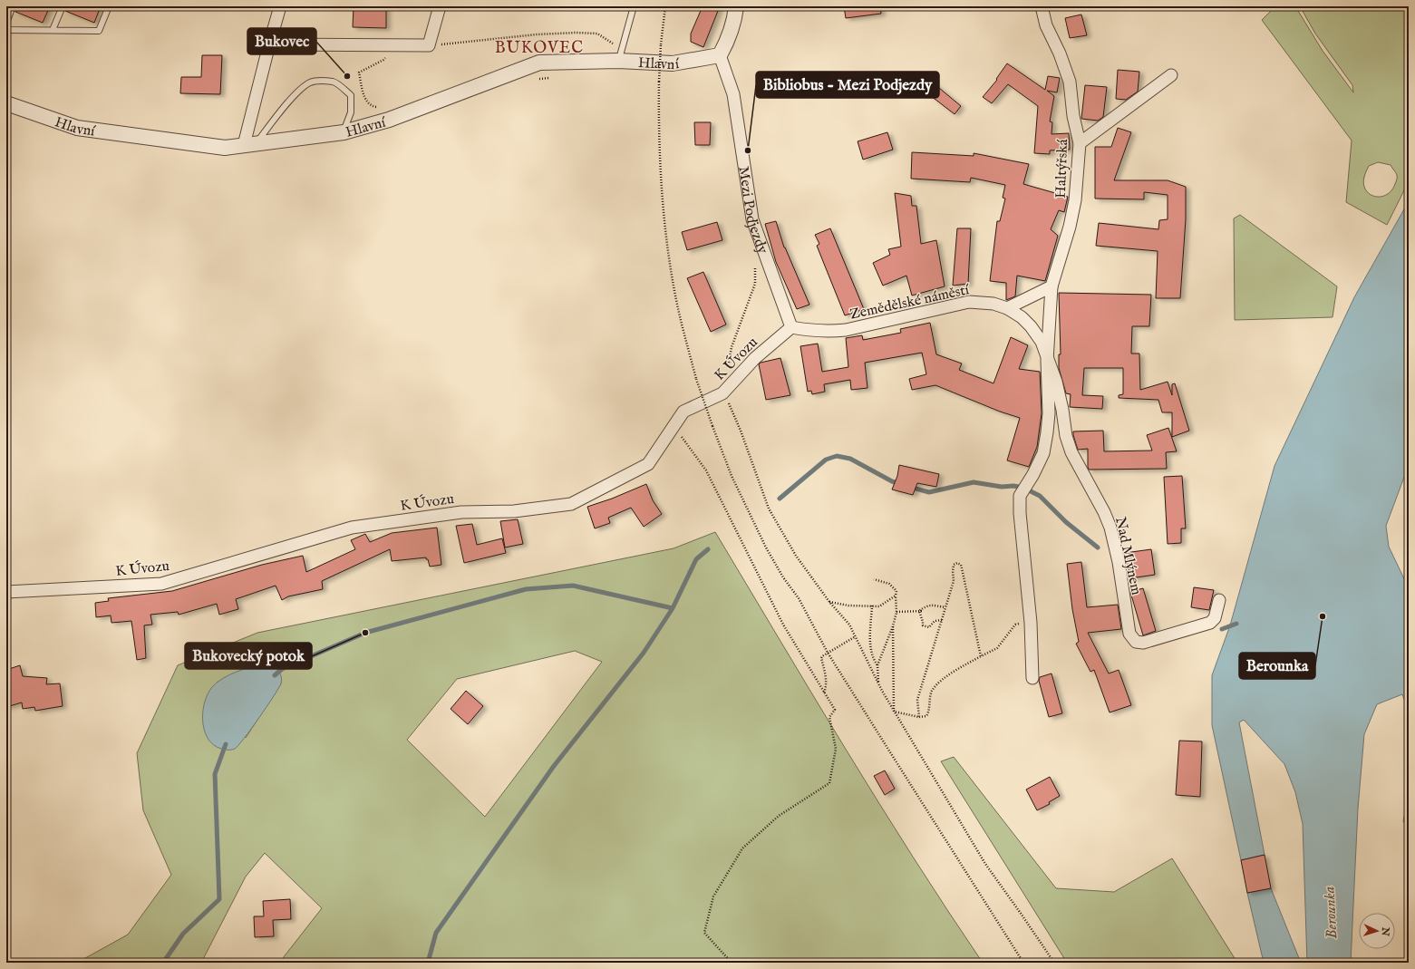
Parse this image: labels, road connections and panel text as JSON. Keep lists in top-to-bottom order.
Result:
{
  "streets": {
    "street": [
      "Hlavní",
      "Haltýřská",
      "Mezi Podjezdy",
      "Zemědělské náměstí",
      "K Úvozu",
      "Nad Mlýnem"
    ]
  },
  "crossings": [
    ["Hlavní", "Mezi Podjezdy"],
    ["Haltýřská", "Zemědělské náměstí"],
    ["Haltýřská", "Nad Mlýnem"],
    ["Mezi Podjezdy", "Zemědělské náměstí"],
    ["Mezi Podjezdy", "K Úvozu"],
    ["Zemědělské náměstí", "K Úvozu"],
    ["Zemědělské náměstí", "Nad Mlýnem"]
  ],
  "districts": ["BUKOVEC"],
  "water": ["Berounka"],
  "places": [
    "Bukovec",
    "Bibliobus - Mezi Podjezdy",
    "Berounka",
    "Bukovecký potok"
  ],
  "north": "right"
}
